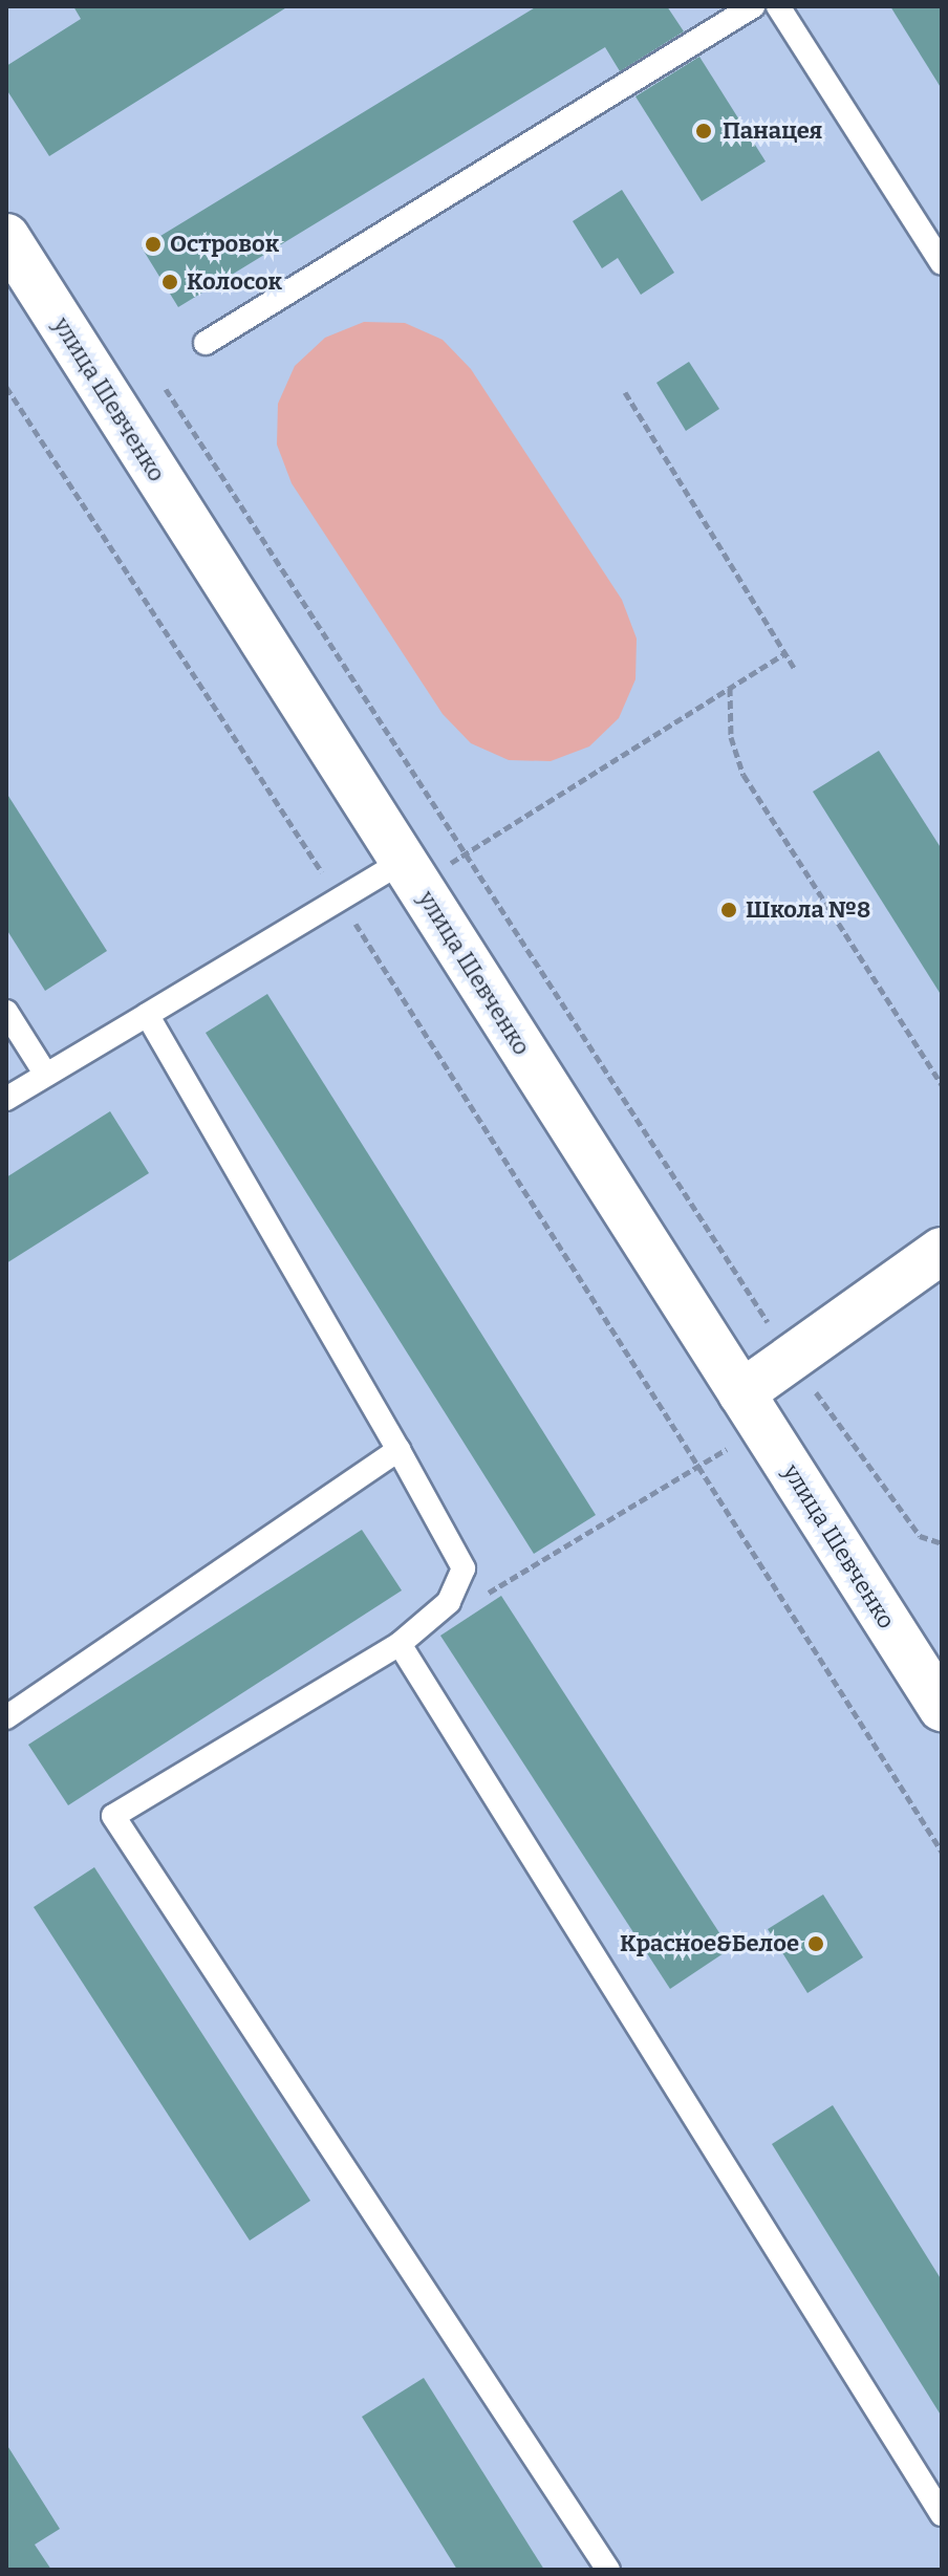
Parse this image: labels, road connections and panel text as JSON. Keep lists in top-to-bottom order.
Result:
{
  "streets": {
    "street": ["улица Шевченко"]
  },
  "places": [
    "Панацея",
    "Островок",
    "Колосок",
    "Школа №8",
    "Красное&Белое"
  ]
}
